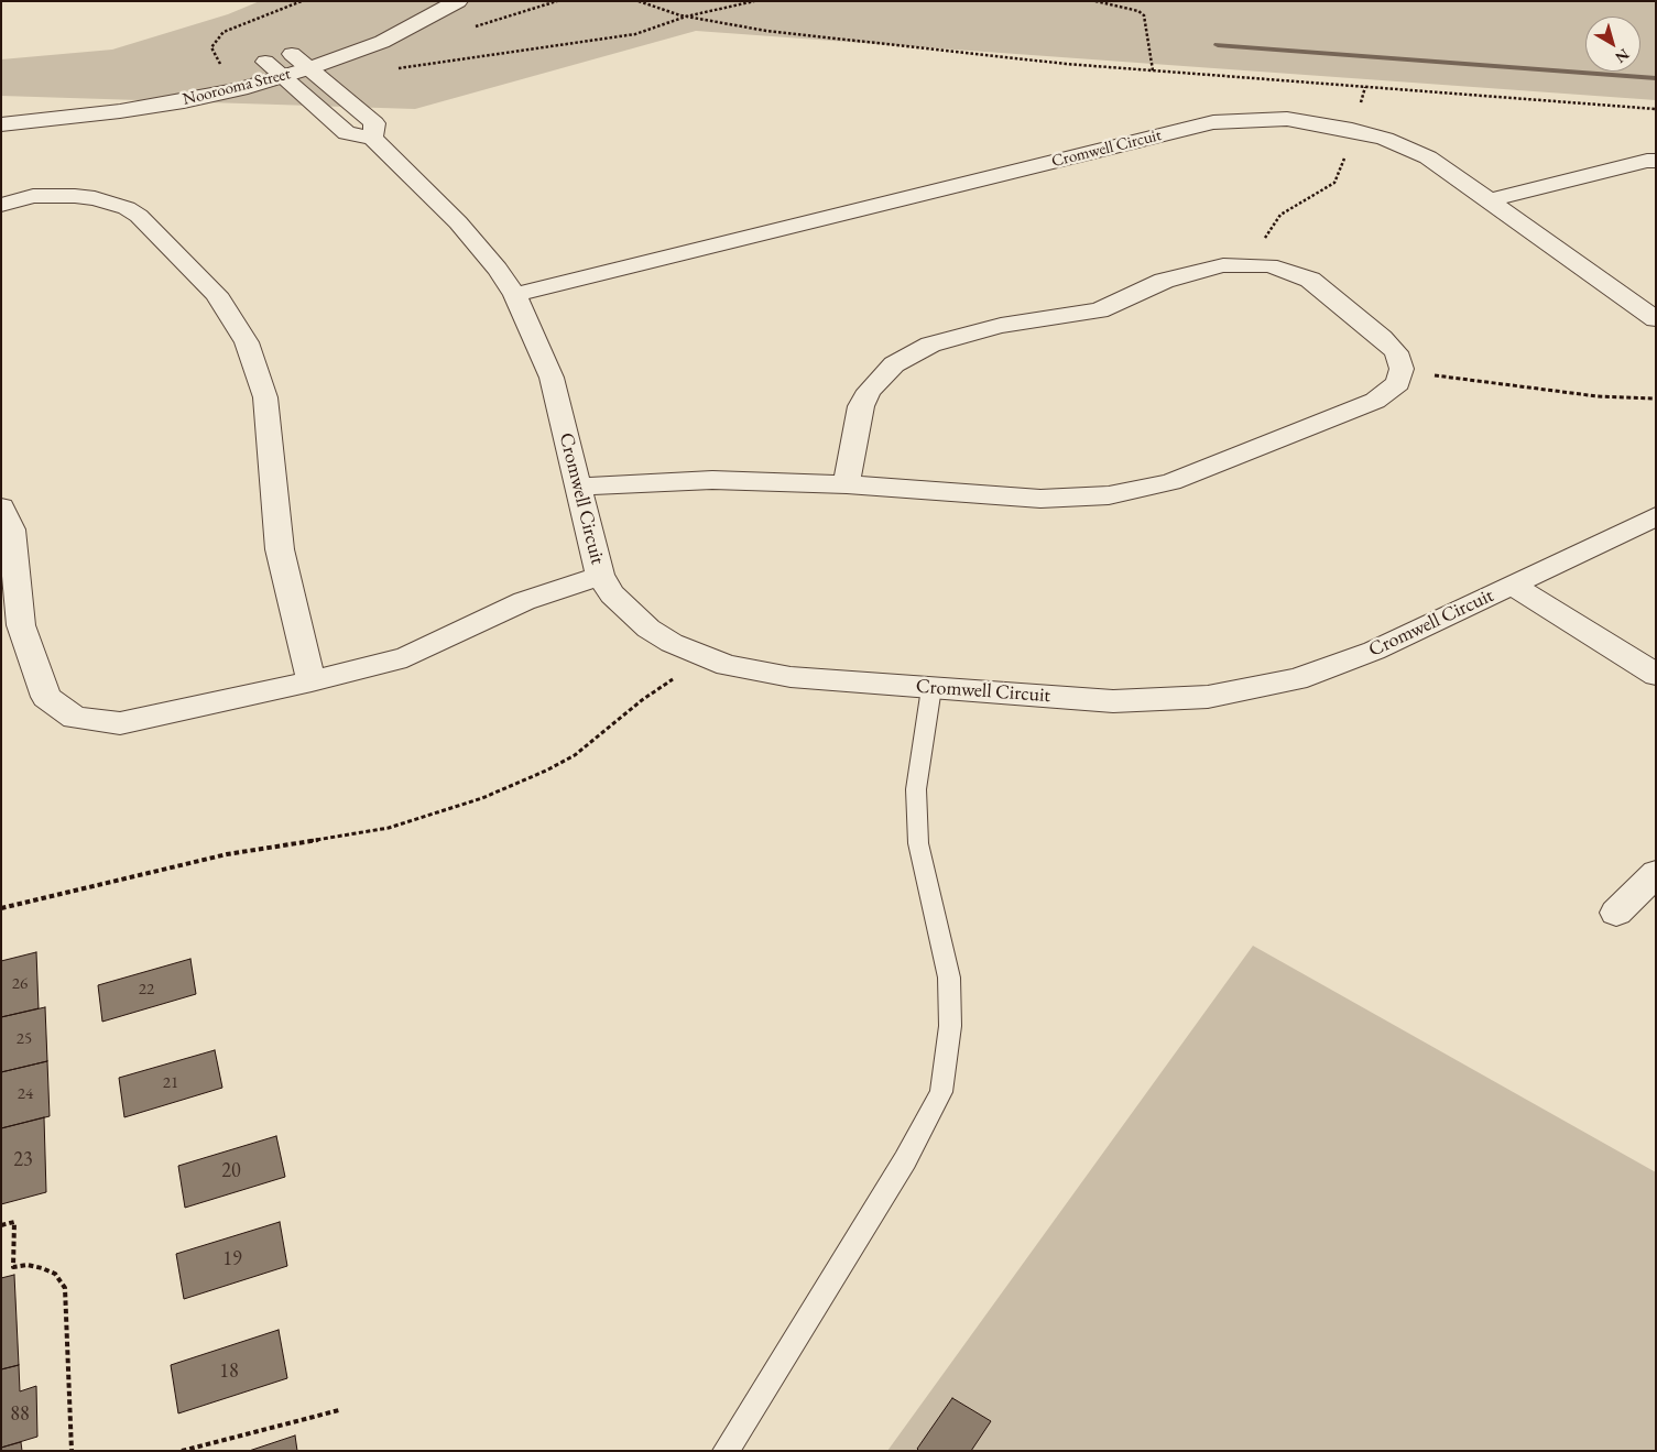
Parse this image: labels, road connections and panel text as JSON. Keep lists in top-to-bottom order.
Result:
{
  "streets": {
    "street": ["Noorooma Street", "Cromwell Circuit"]
  },
  "crossings": [
    ["Noorooma Street", "Cromwell Circuit"]
  ],
  "house_numbers": [
    "26",
    "22",
    "25",
    "21",
    "24",
    "23",
    "20",
    "19",
    "18",
    "88"
  ],
  "north": "bottom right"
}
